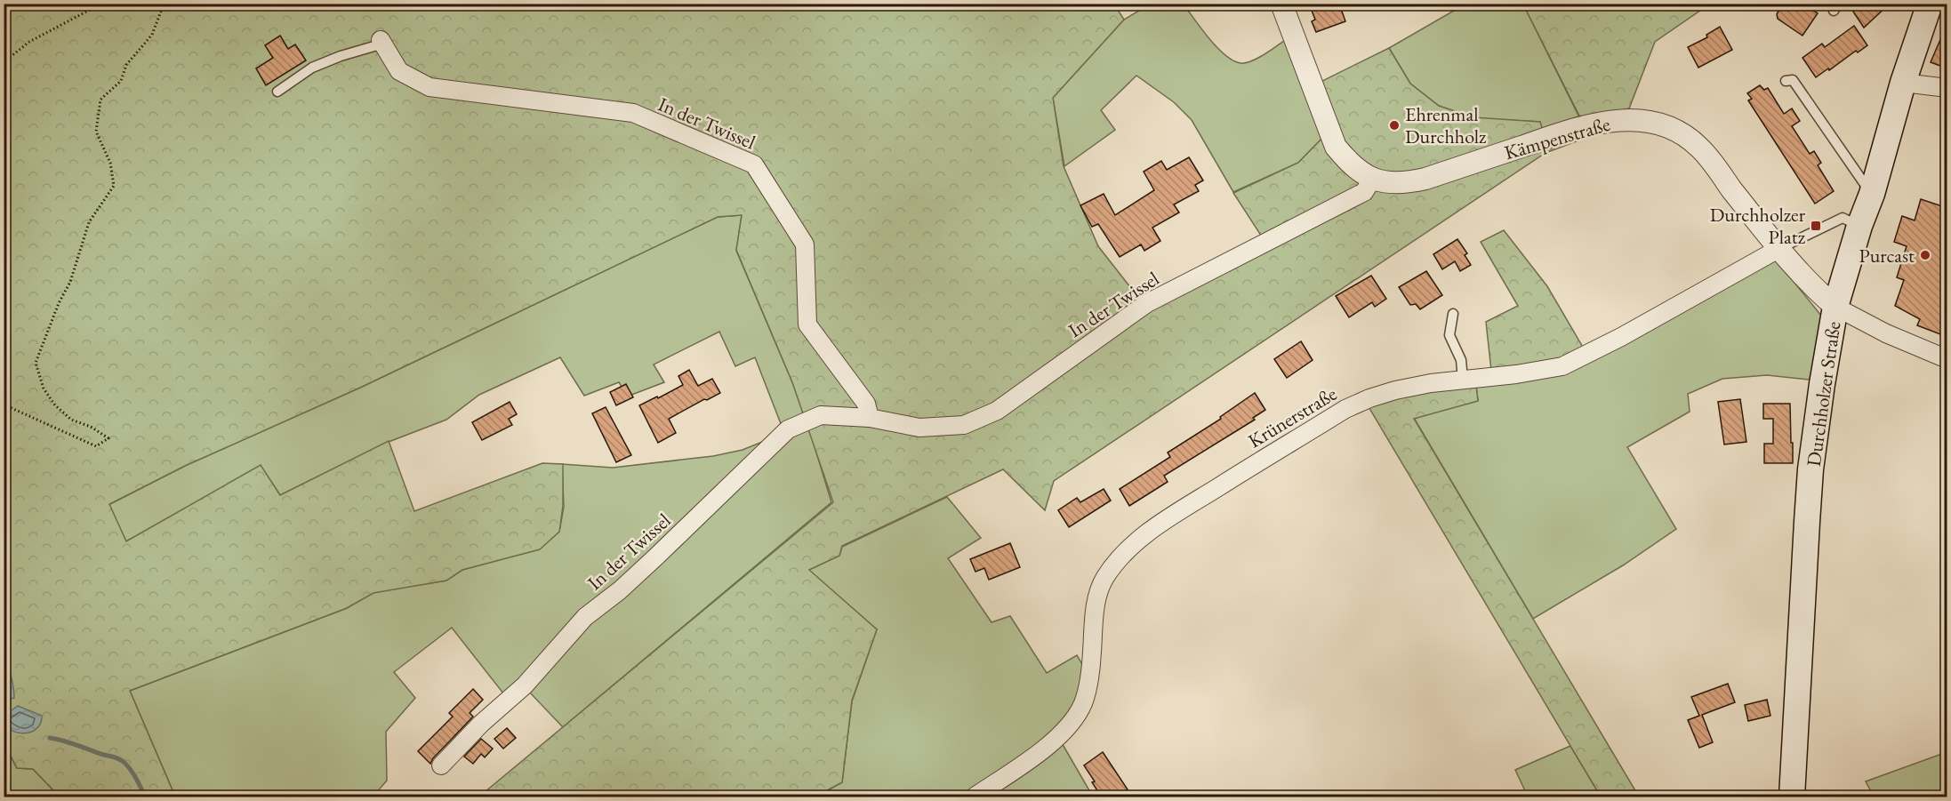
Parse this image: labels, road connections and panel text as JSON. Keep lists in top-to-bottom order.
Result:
{
  "streets": {
    "main road": ["Durchholzer Straße"],
    "street": ["In der Twissel", "Kämpenstraße", "Krünerstraße"]
  },
  "crossings": [
    ["In der Twissel", "Kämpenstraße"],
    ["Kämpenstraße", "Durchholzer Straße"],
    ["Kämpenstraße", "Krünerstraße"]
  ],
  "places": {
    "other": ["Ehrenmal Durchholz", "Purcast"],
    "transit": ["Durchholzer Platz"]
  }
}
